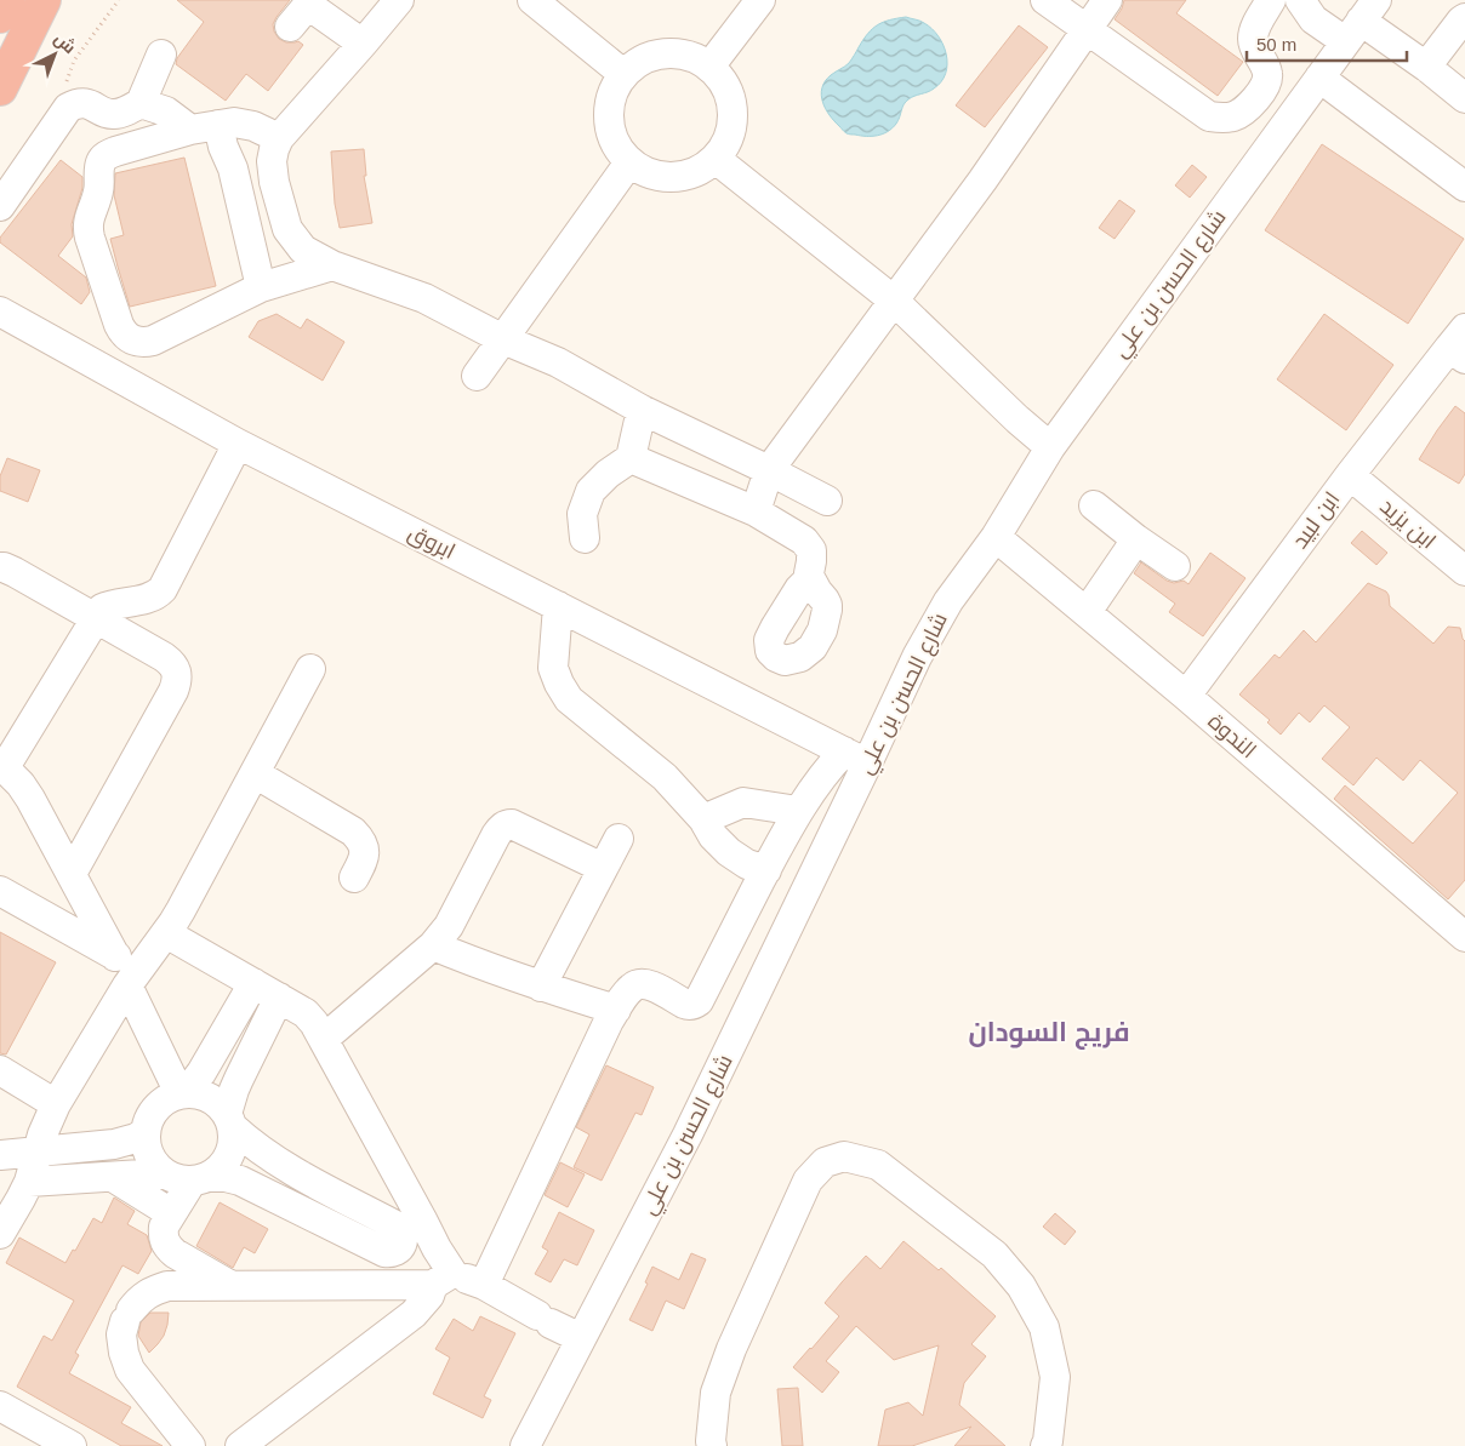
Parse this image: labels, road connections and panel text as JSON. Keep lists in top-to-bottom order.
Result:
{
  "streets": {
    "street": [
      "شارع الحسن بن علي",
      "ابن لبيد",
      "ابن يزيد",
      "ابروق",
      "الندوة"
    ]
  },
  "crossings": [
    ["شارع الحسن بن علي", "ابروق"],
    ["شارع الحسن بن علي", "الندوة"],
    ["ابن لبيد", "ابن يزيد"],
    ["ابن لبيد", "الندوة"]
  ],
  "districts": ["فريج السودان"],
  "scale_bar": "50 m",
  "north": "top right"
}
